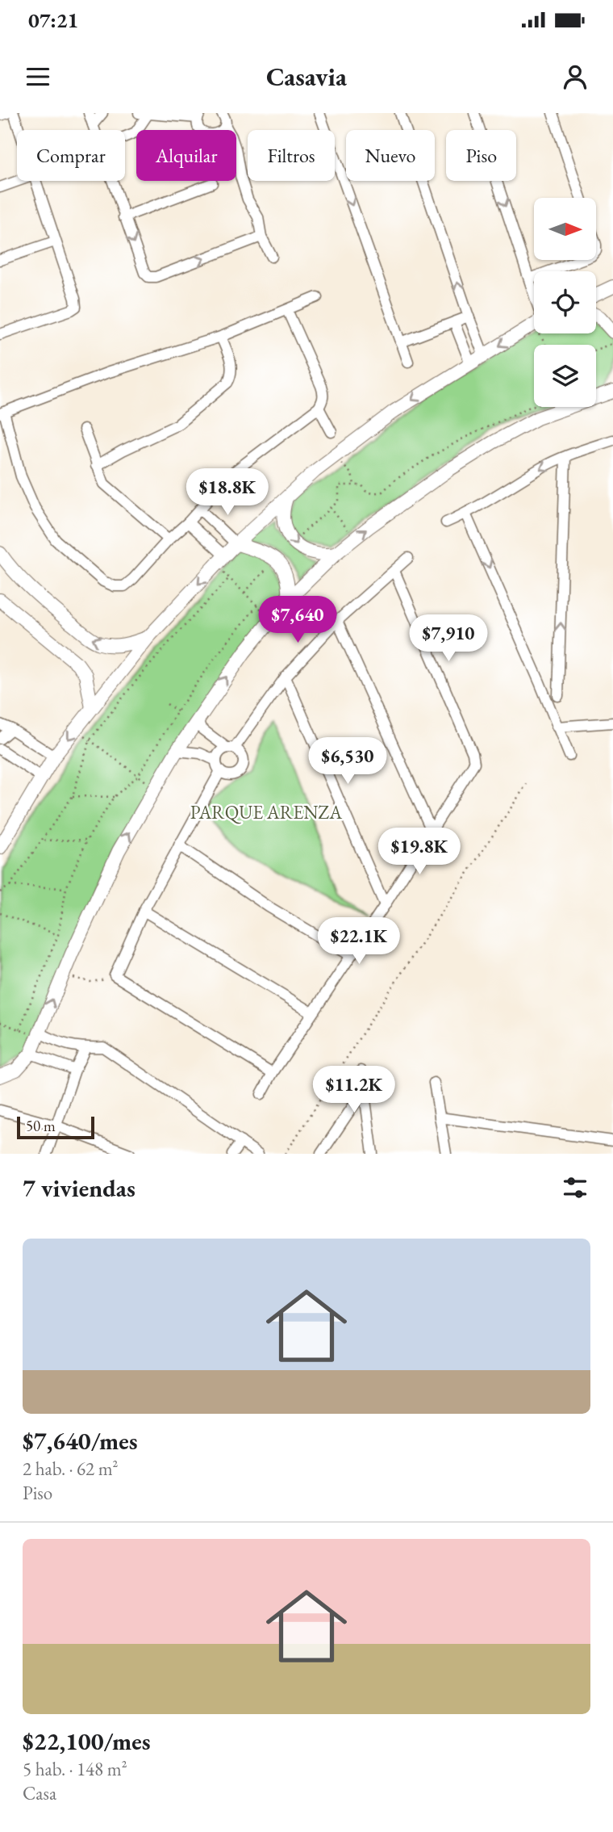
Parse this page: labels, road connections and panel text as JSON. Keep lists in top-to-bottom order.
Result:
{
  "parks": ["PARQUE ARENZA"],
  "scale_bar": "50 m",
  "north": "right",
  "page": {
    "status": "07:21",
    "header": "Casavia",
    "chip": [
      "Comprar",
      "Alquilar",
      "Filtros",
      "Nuevo",
      "Piso"
    ],
    "price": [
      "$18.8K",
      "$7,640",
      "$7,910",
      "$6,530",
      "$19.8K",
      "$22.1K",
      "$11.2K"
    ],
    "scale": "50 m",
    "heading": "7 viviendas",
    "list": [
      {
        "name": "$7,640/mes",
        "note": "2 hab. · 62 m² · Piso"
      },
      {
        "name": "$22,100/mes",
        "note": "5 hab. · 148 m² · Casa"
      }
    ]
  }
}
